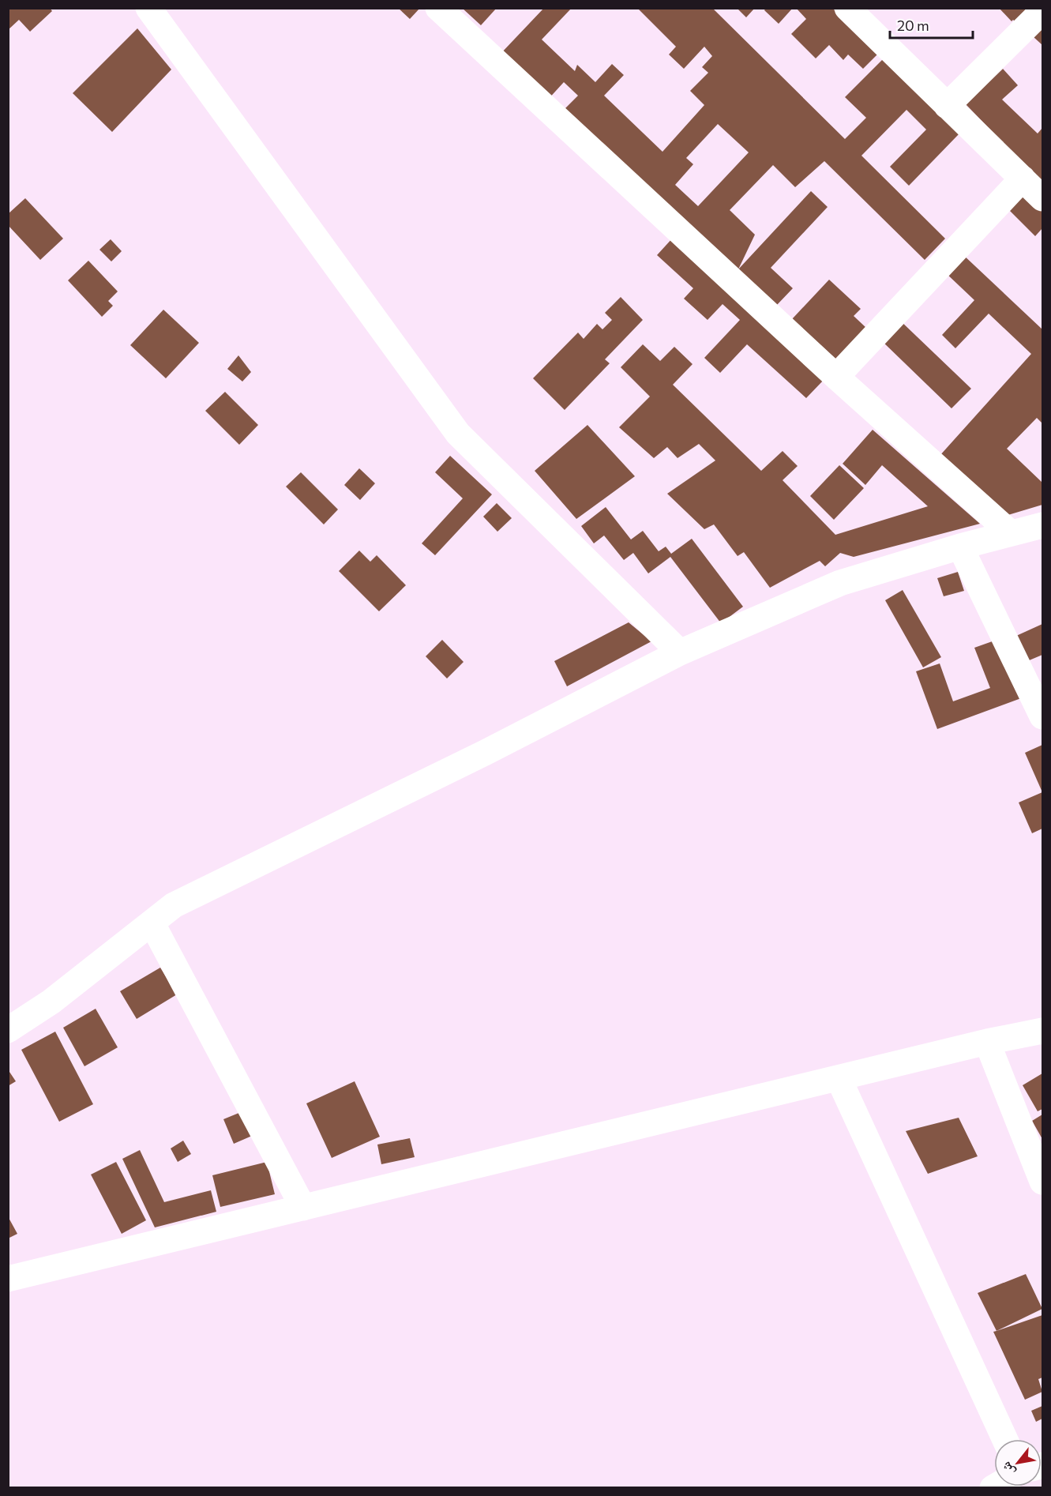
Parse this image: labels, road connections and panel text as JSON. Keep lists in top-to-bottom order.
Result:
{
  "scale_bar": "20 m",
  "north": "bottom left"
}
